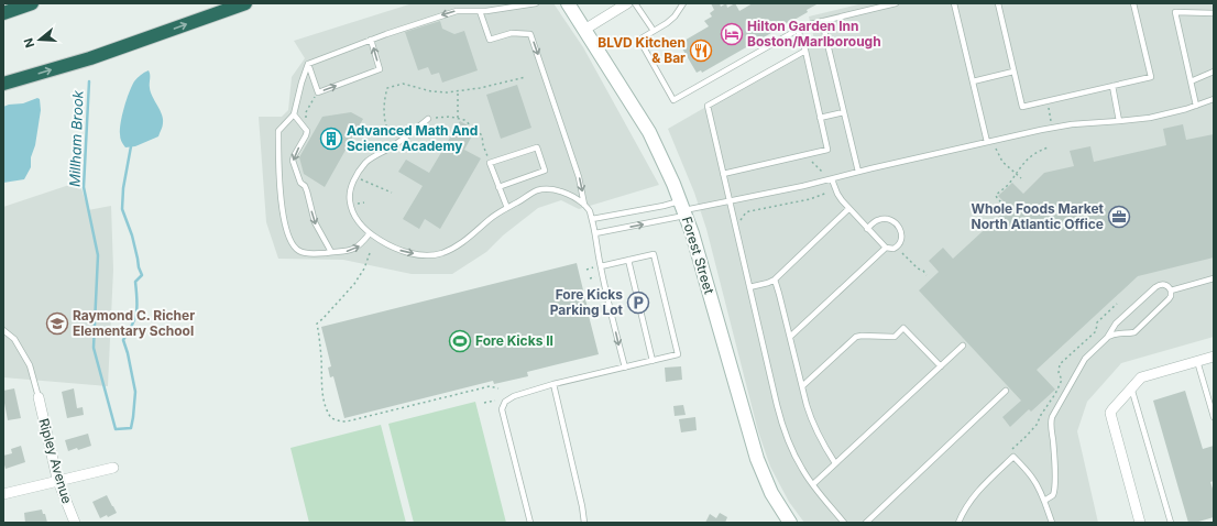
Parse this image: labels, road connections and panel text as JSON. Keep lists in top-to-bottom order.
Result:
{
  "streets": {
    "main road": ["Forest Street"],
    "street": ["Ripley Avenue"]
  },
  "water": ["Millham Brook"],
  "places": {
    "hotel": ["Hilton Garden Inn Boston/Marlborough"],
    "restaurant": ["BLVD Kitchen & Bar"],
    "building": ["Advanced Math And Science Academy"],
    "office": ["Whole Foods Market North Atlantic Office"],
    "parking": ["Fore Kicks Parking Lot"],
    "school or university": ["Raymond C. Richer Elementary School"],
    "sports": ["Fore Kicks II"]
  },
  "north": "left"
}
